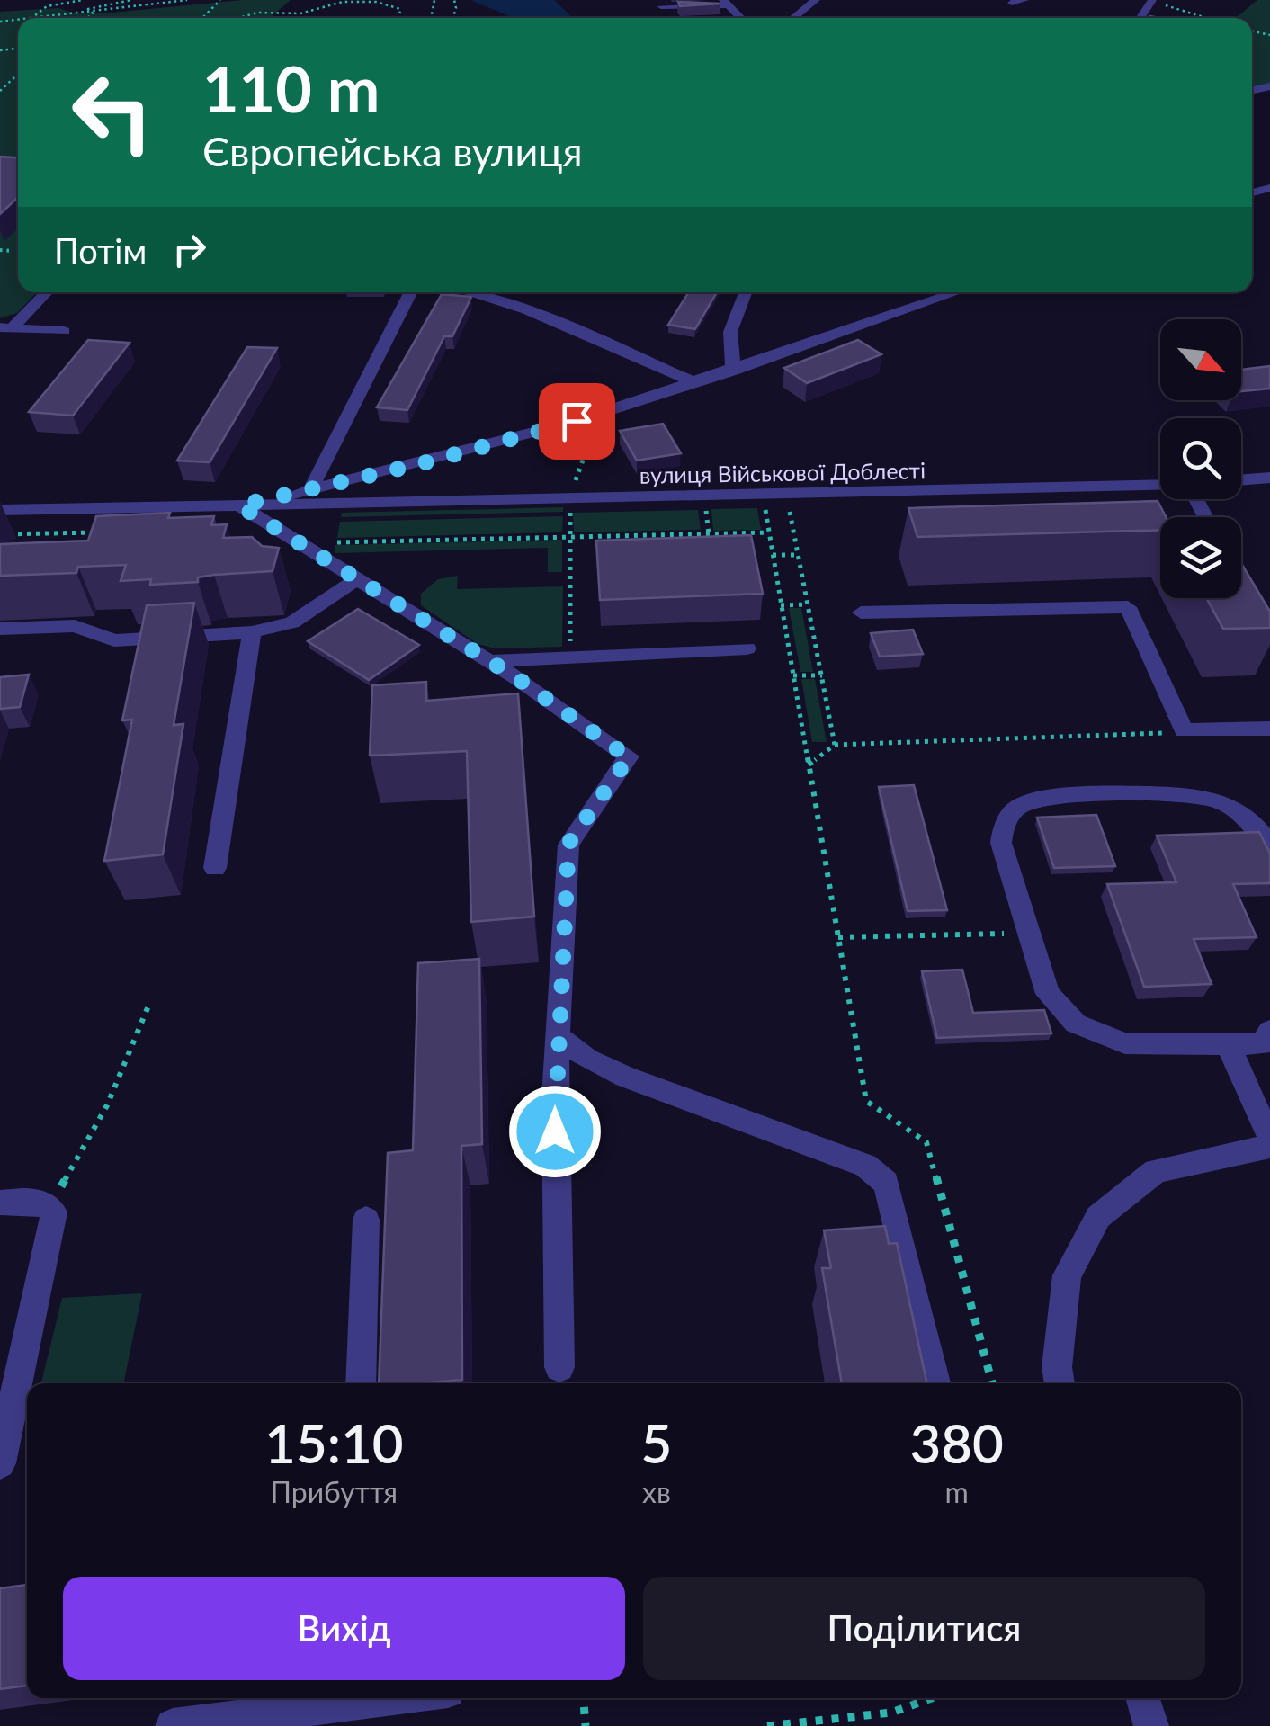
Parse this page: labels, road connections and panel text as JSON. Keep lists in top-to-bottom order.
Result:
{
  "streets": {
    "street": ["вулиця Військової Доблесті"]
  },
  "north": "bottom right",
  "page": {
    "turn": ["110 m", "Європейська вулиця"],
    "then": "Потім",
    "eta": [
      "15:10",
      "Прибуття",
      "5",
      "хв",
      "380",
      "m"
    ],
    "buttons": ["Вихід", "Поділитися"]
  }
}
